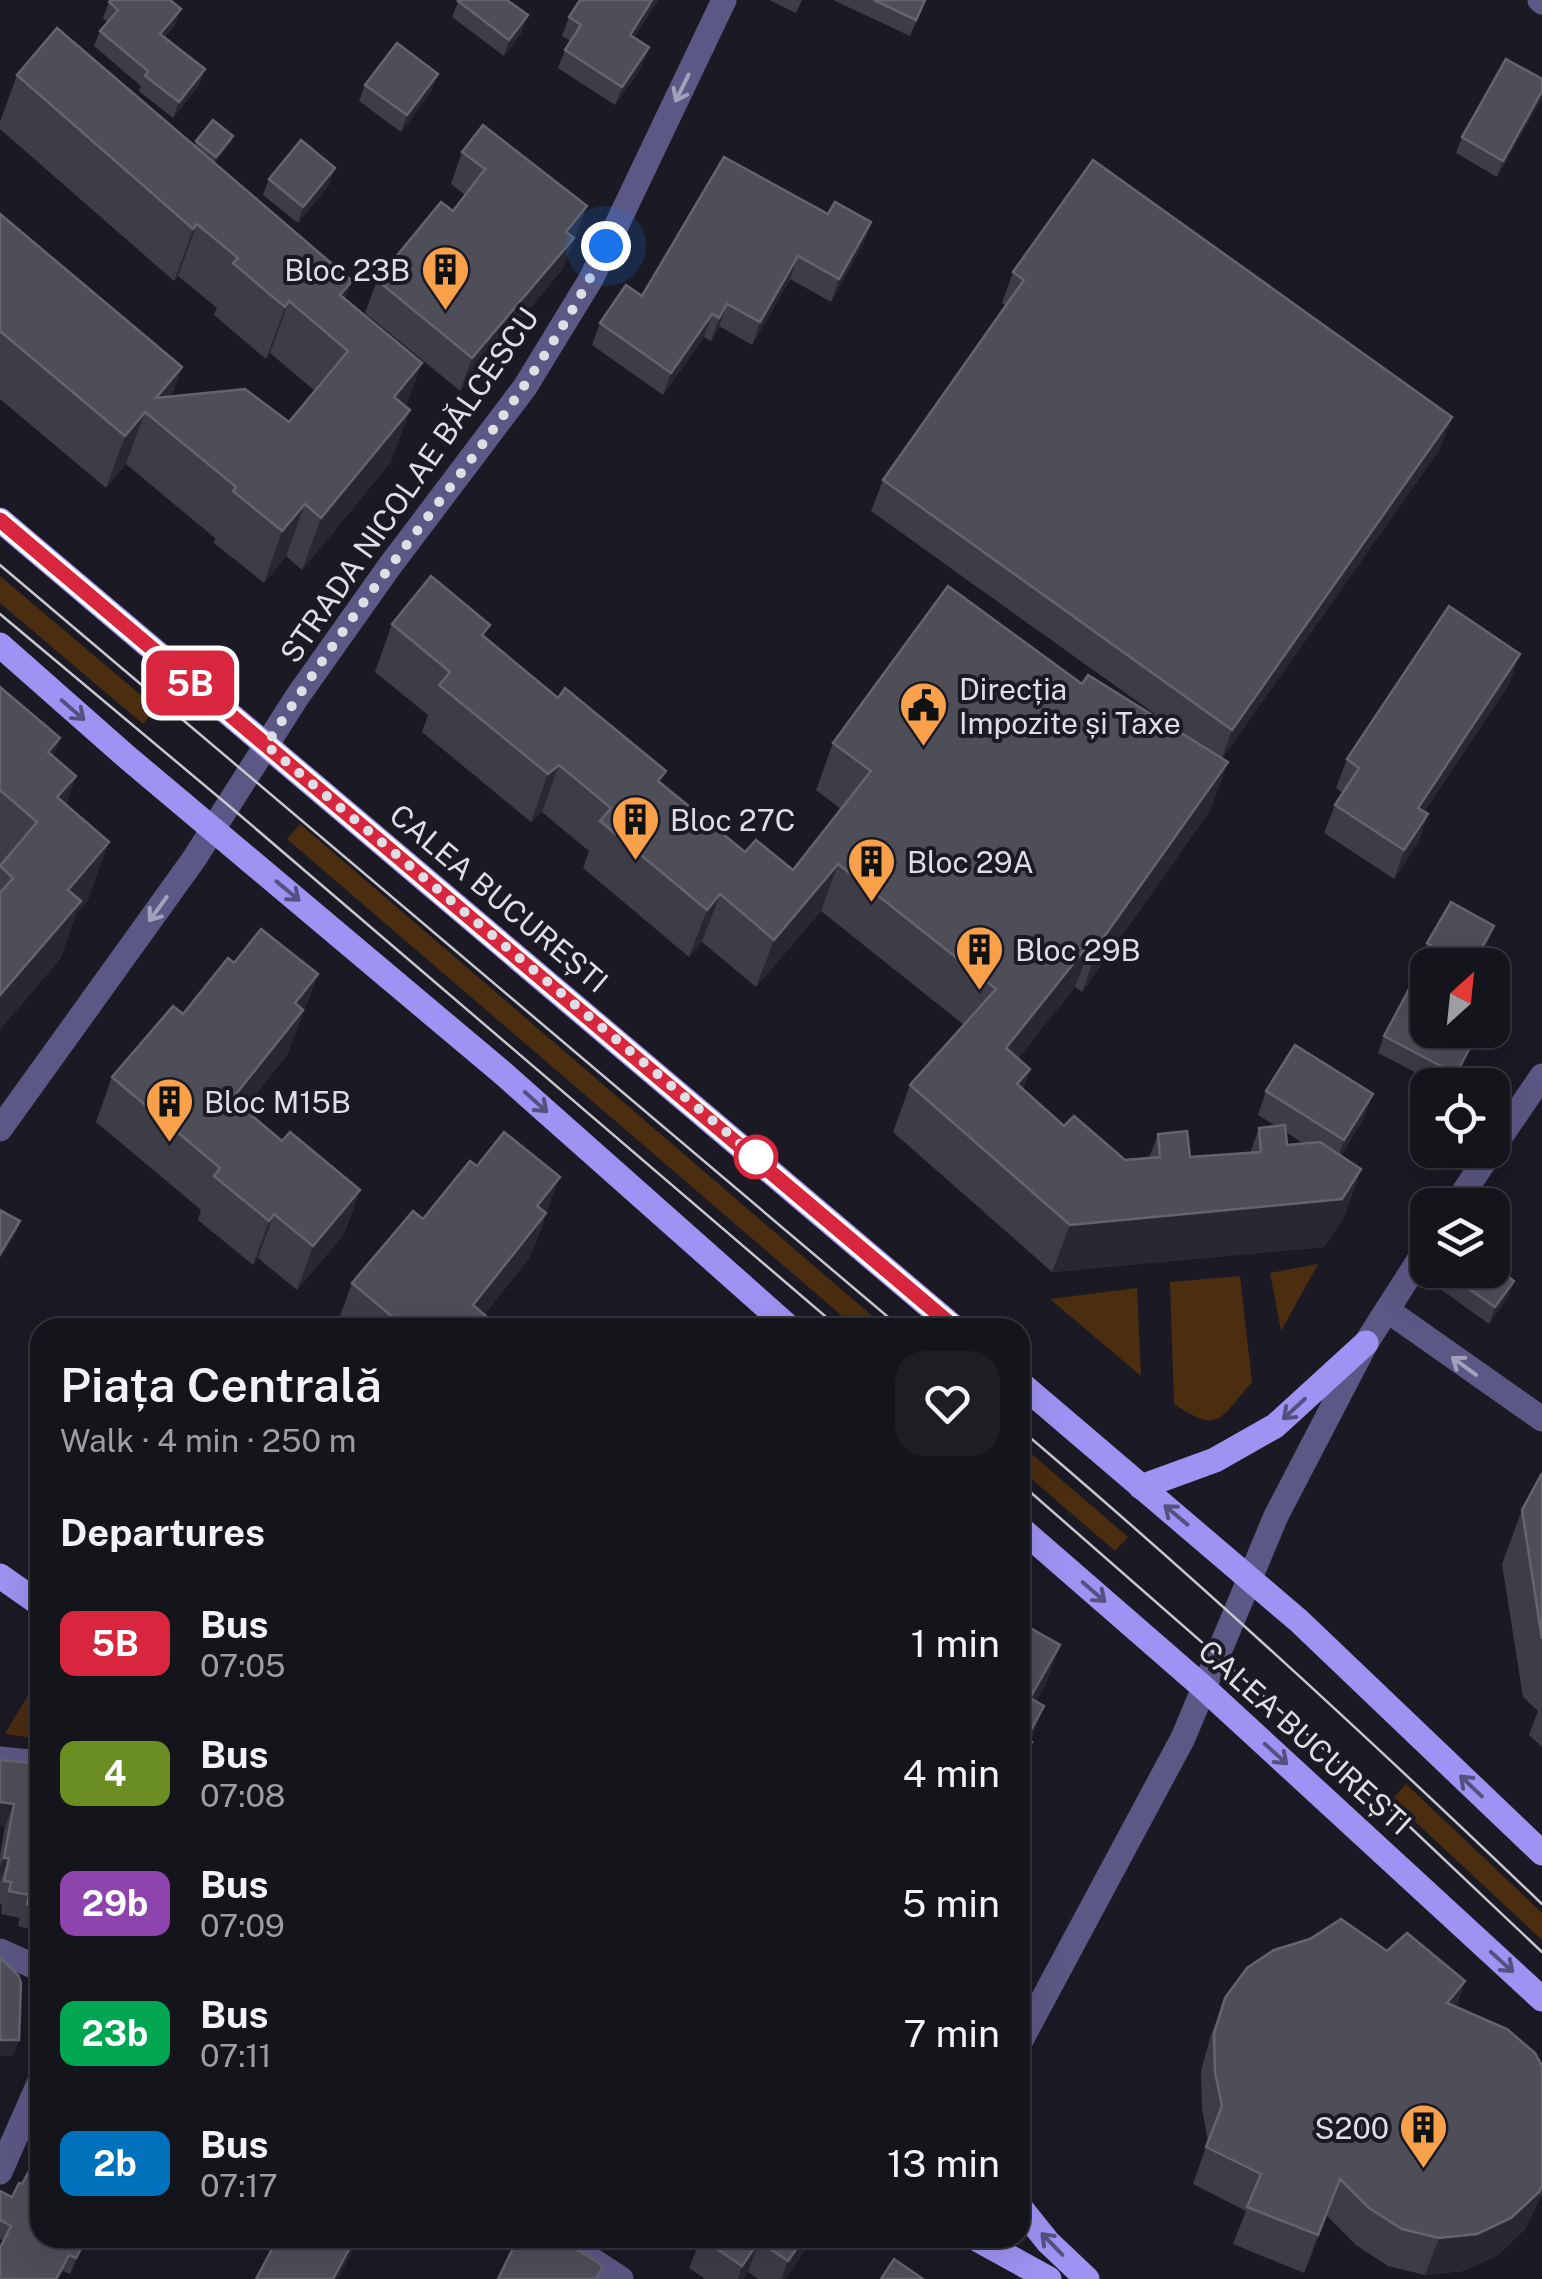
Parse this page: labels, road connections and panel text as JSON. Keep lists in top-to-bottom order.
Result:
{
  "streets": {
    "main road": ["CALEA BUCUREȘTI"],
    "street": ["STRADA NICOLAE BĂLCESCU"]
  },
  "crossings": [
    ["STRADA NICOLAE BĂLCESCU", "CALEA BUCUREȘTI"]
  ],
  "one_way": ["STRADA NICOLAE BĂLCESCU"],
  "places": {
    "building": [
      "Bloc 23B",
      "Bloc 27C",
      "Bloc 29A",
      "Bloc 29B",
      "Bloc M15B",
      "S200"
    ],
    "public building": ["Direcția Impozite și Taxe"]
  },
  "lines": ["bus line 5B"],
  "north": "top right",
  "page": {
    "on_map": "5B",
    "heading": [
      ["Piața Centrală", "Walk · 4 min · 250 m"],
      "Departures"
    ],
    "list": [
      {
        "mark": "5B",
        "name": "Bus",
        "note": "07:05",
        "value": "1 min"
      },
      {
        "mark": "4",
        "name": "Bus",
        "note": "07:08",
        "value": "4 min"
      },
      {
        "mark": "29b",
        "name": "Bus",
        "note": "07:09",
        "value": "5 min"
      },
      {
        "mark": "23b",
        "name": "Bus",
        "note": "07:11",
        "value": "7 min"
      },
      {
        "mark": "2b",
        "name": "Bus",
        "note": "07:17",
        "value": "13 min"
      }
    ]
  }
}
